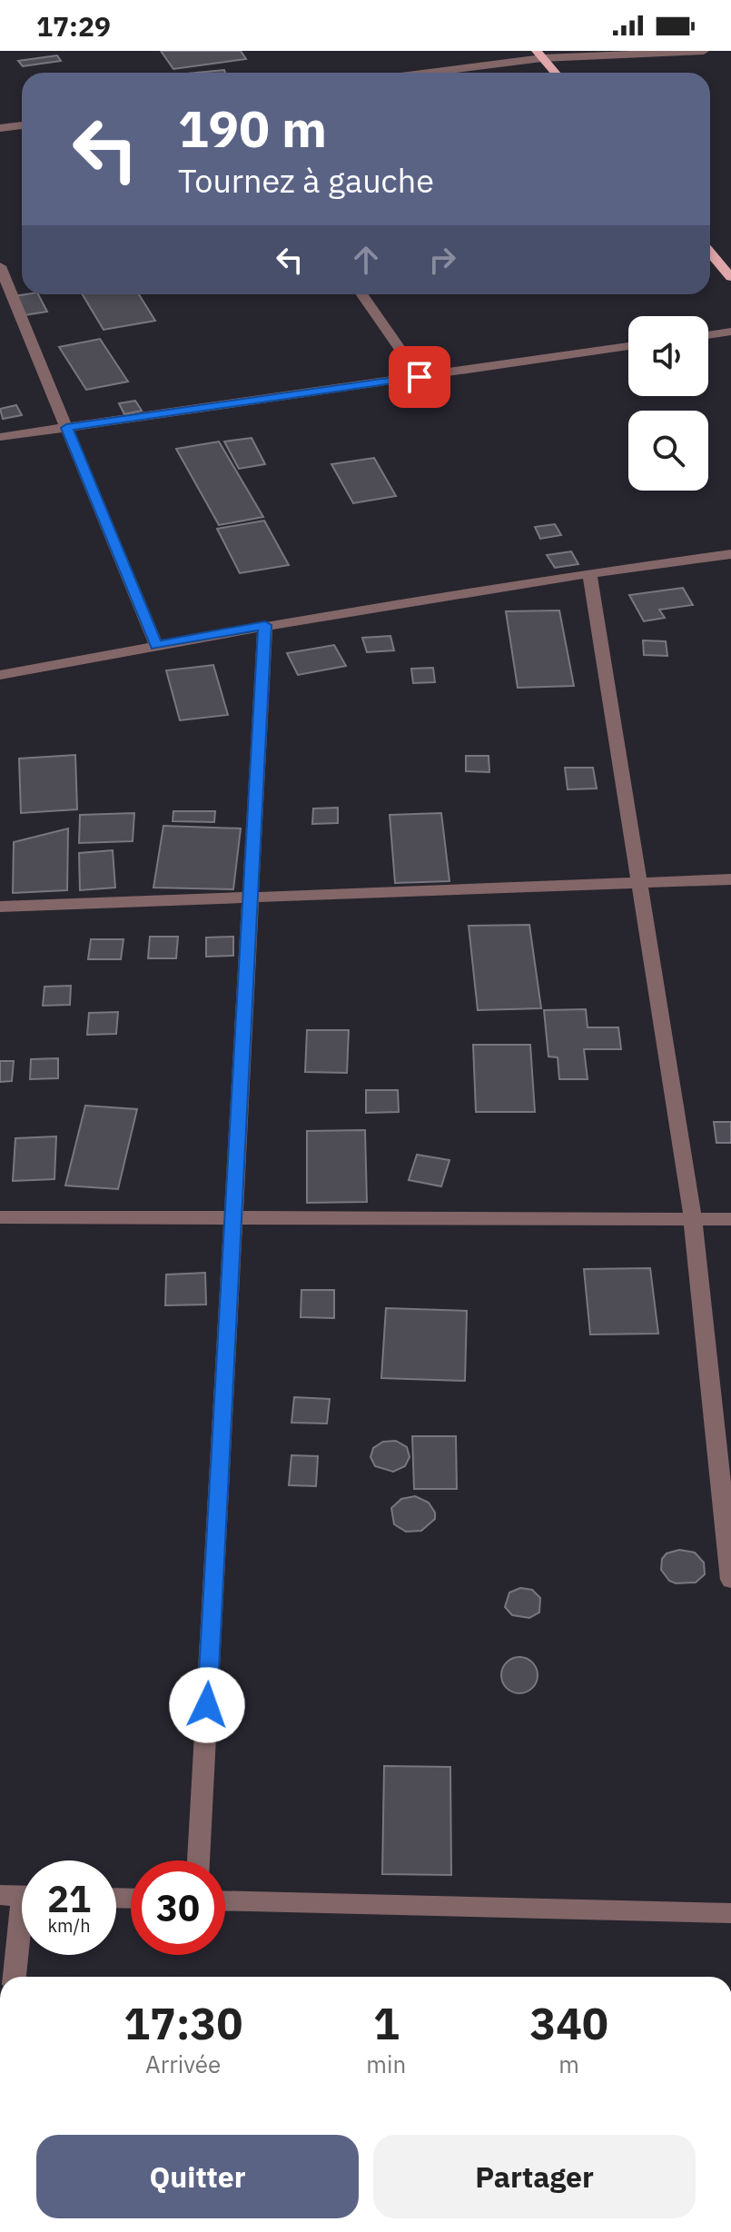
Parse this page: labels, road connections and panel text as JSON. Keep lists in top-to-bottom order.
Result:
{
  "page": {
    "status": "17:29",
    "turn": ["190 m", "Tournez à gauche"],
    "speed": "21 km/h",
    "limit": "30",
    "eta": [
      "17:30",
      "Arrivée",
      "1",
      "min",
      "340",
      "m"
    ],
    "buttons": ["Quitter", "Partager"]
  }
}
